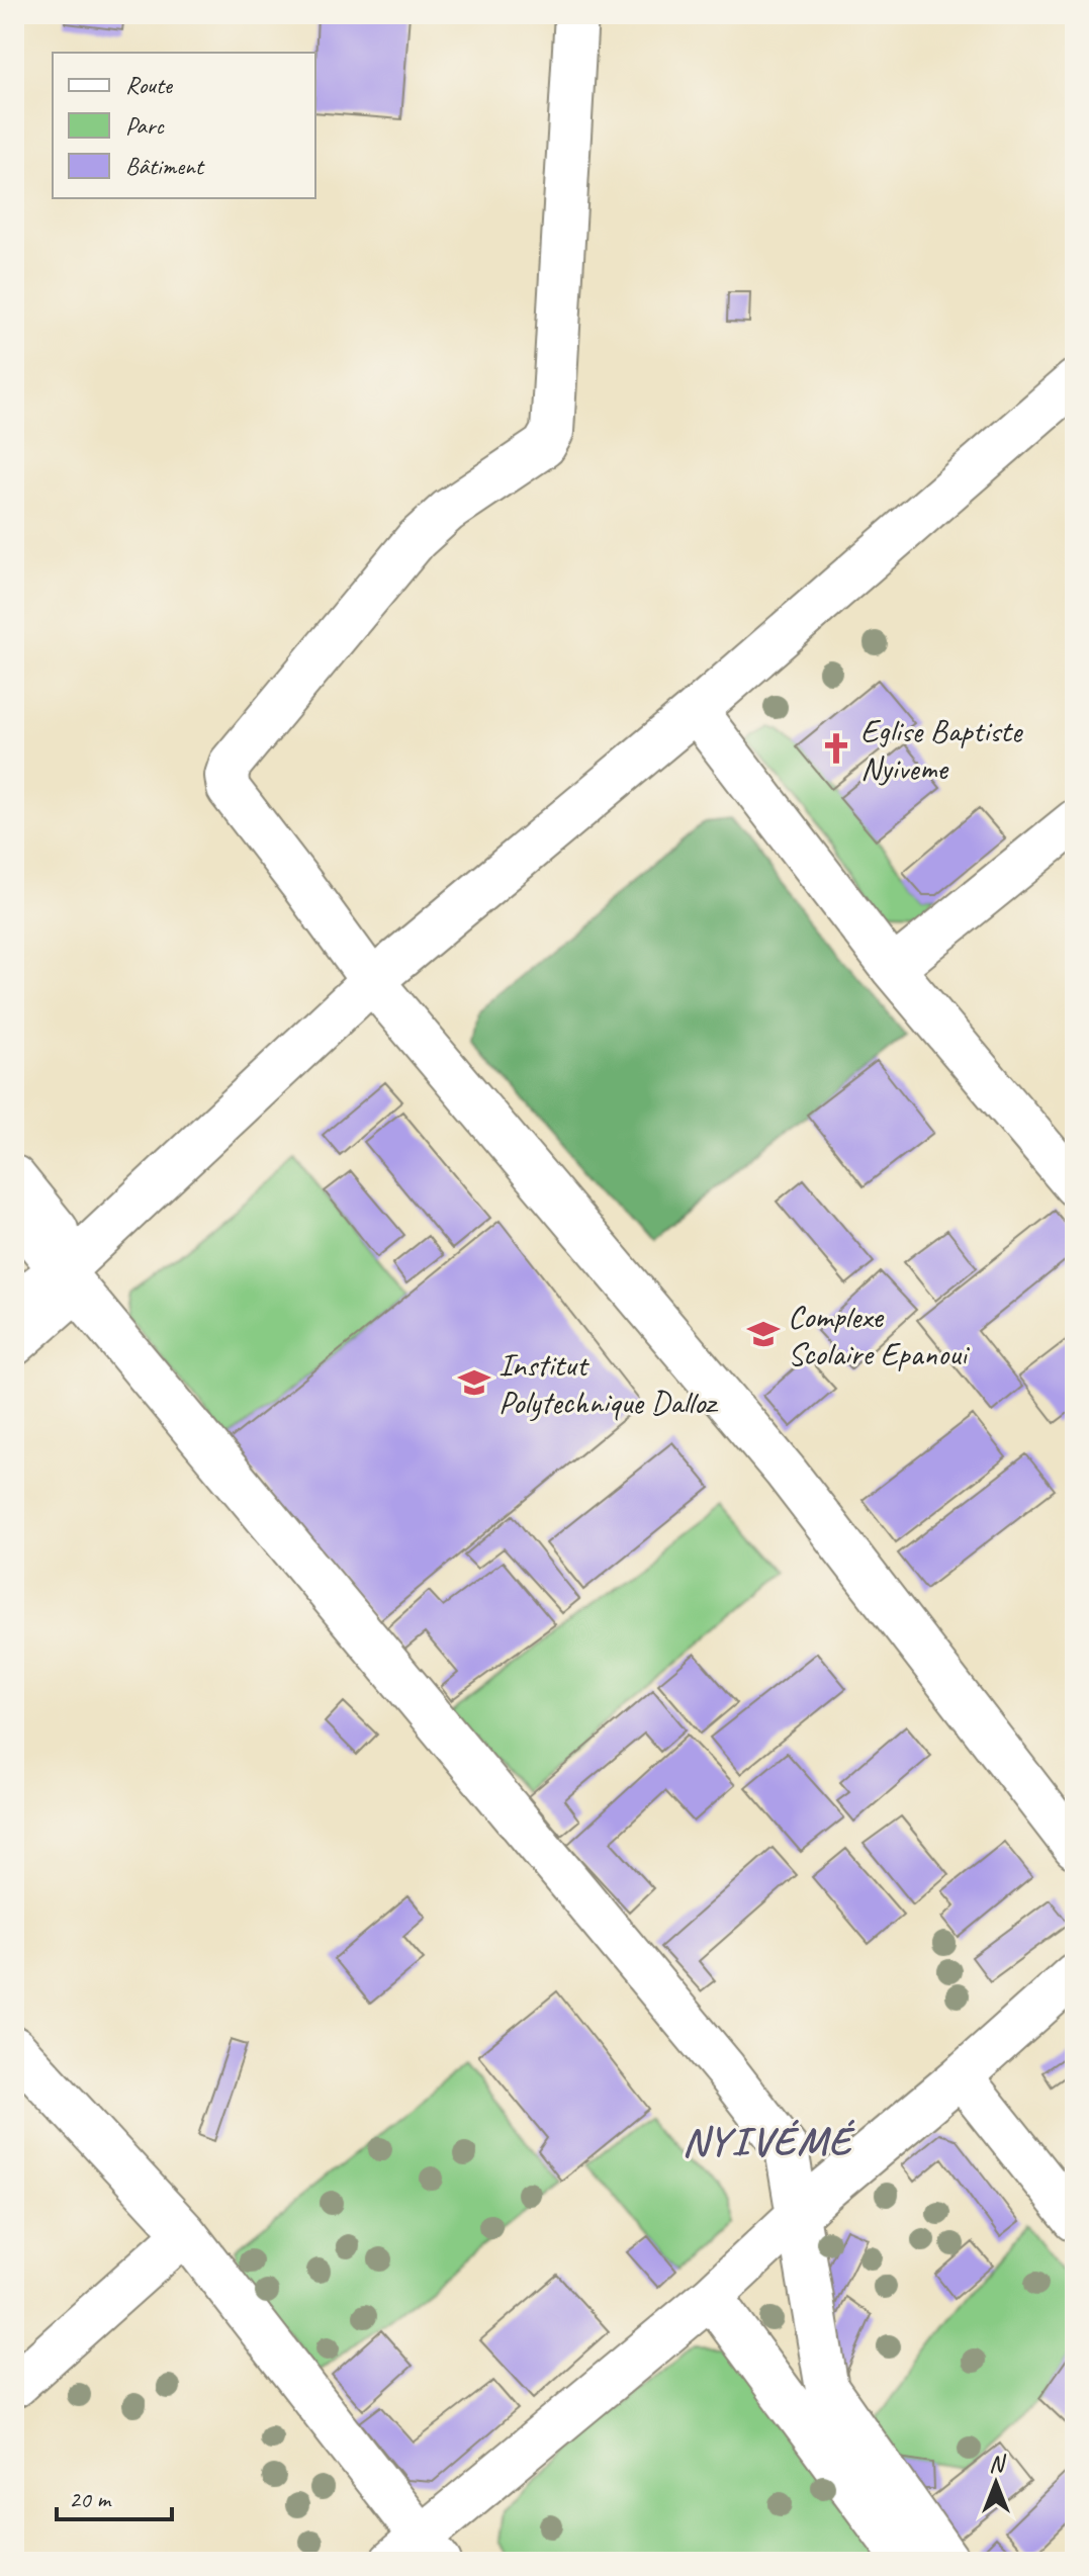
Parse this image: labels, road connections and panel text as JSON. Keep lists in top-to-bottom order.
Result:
{
  "districts": ["NYIVÉMÉ"],
  "places": {
    "church": ["Eglise Baptiste Nyiveme"],
    "school or university": ["Complexe Scolaire Epanoui", "Institut Polytechnique Dalloz"]
  },
  "legend": ["Route", "Parc", "Bâtiment"],
  "scale_bar": "20 m",
  "north": "top"
}
